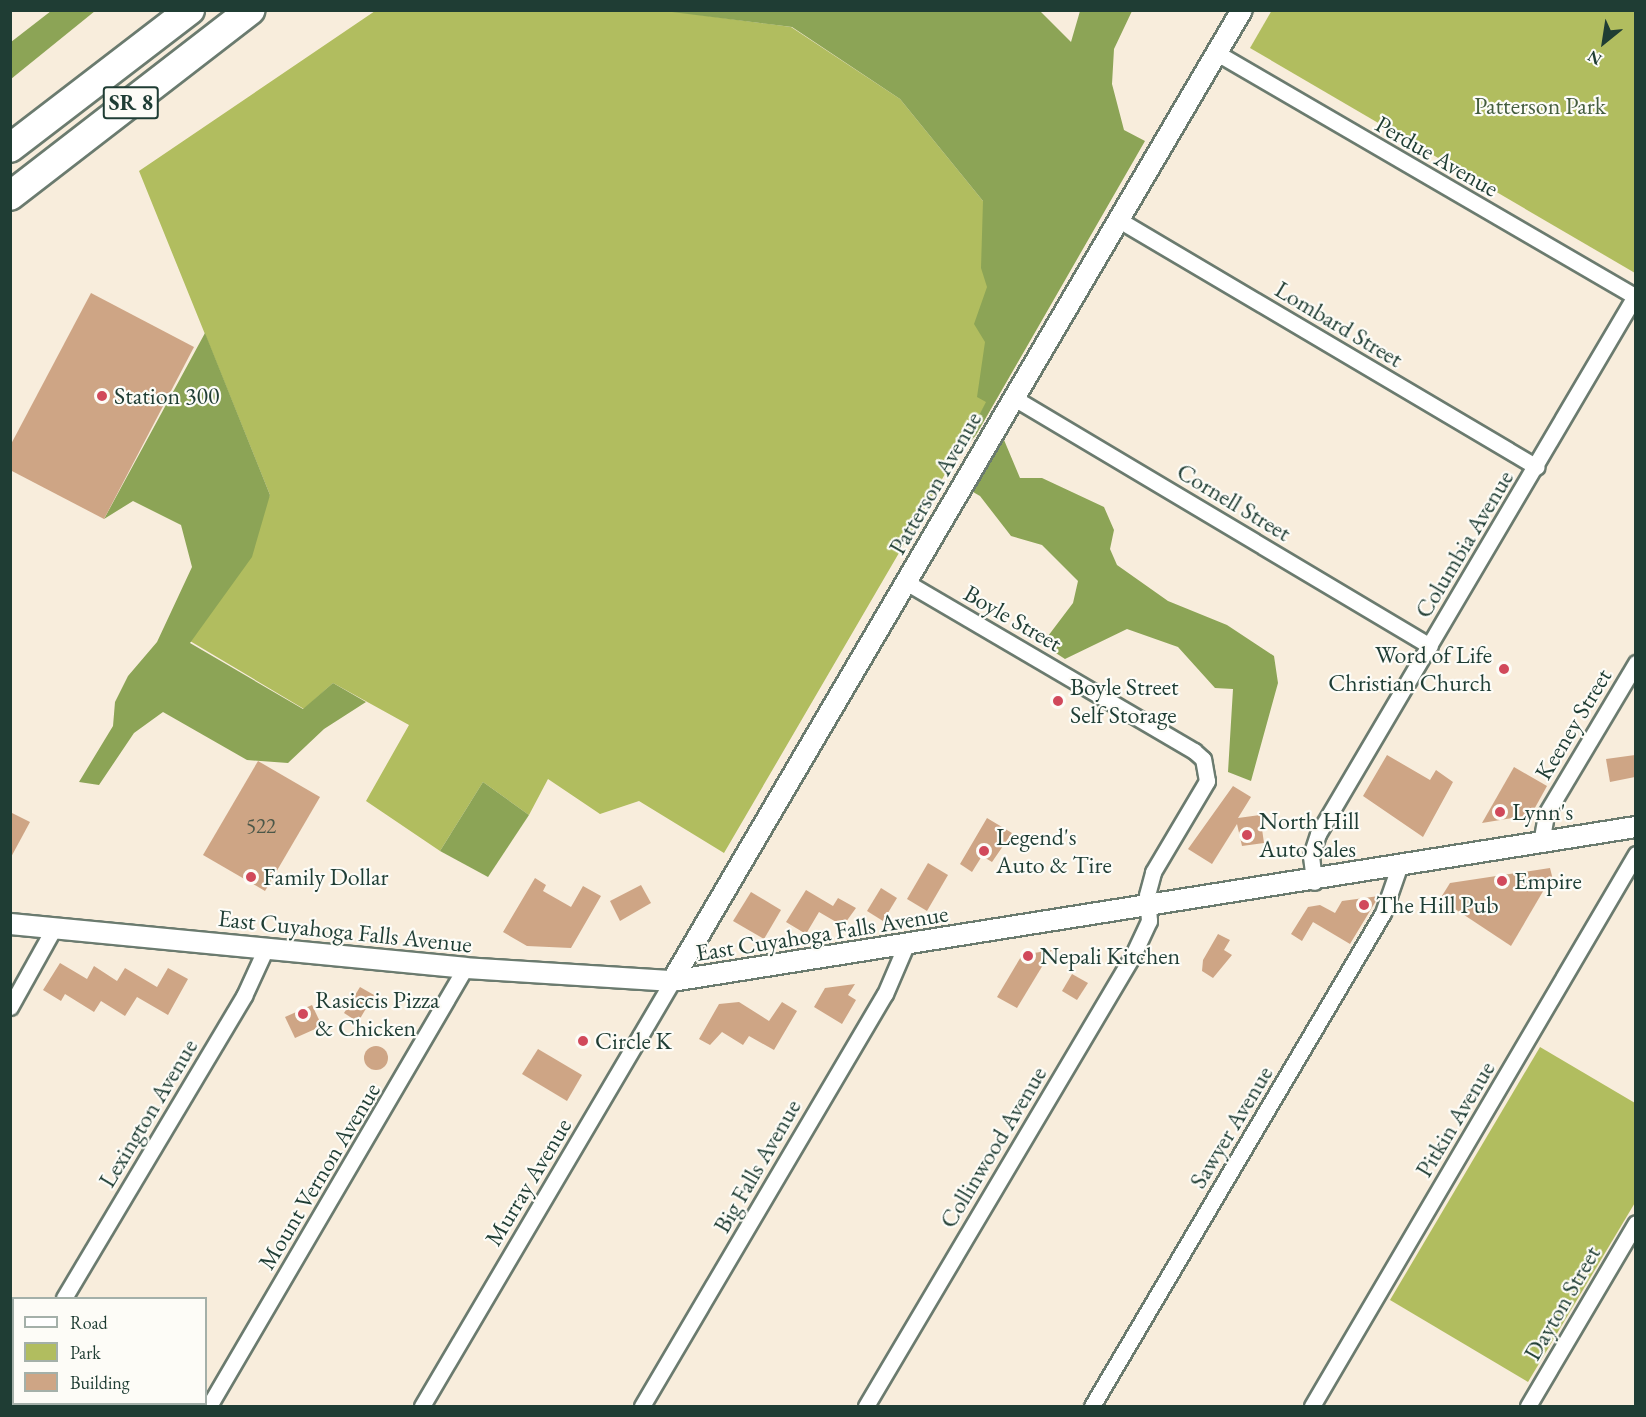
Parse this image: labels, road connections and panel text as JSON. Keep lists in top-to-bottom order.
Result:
{
  "streets": {
    "highway": ["SR 8"],
    "street": [
      "Perdue Avenue",
      "Lombard Street",
      "Patterson Avenue",
      "Cornell Street",
      "Columbia Avenue",
      "Boyle Street",
      "Keeney Street",
      "East Cuyahoga Falls Avenue",
      "Lexington Avenue",
      "Pitkin Avenue",
      "Sawyer Avenue",
      "Collinwood Avenue",
      "Big Falls Avenue",
      "Mount Vernon Avenue",
      "Murray Avenue",
      "Dayton Street"
    ]
  },
  "crossings": [
    ["Perdue Avenue", "Patterson Avenue"],
    ["Perdue Avenue", "Columbia Avenue"],
    ["Lombard Street", "Patterson Avenue"],
    ["Lombard Street", "Columbia Avenue"],
    ["Patterson Avenue", "Cornell Street"],
    ["Patterson Avenue", "Boyle Street"],
    ["Patterson Avenue", "East Cuyahoga Falls Avenue"],
    ["Patterson Avenue", "Murray Avenue"],
    ["Cornell Street", "Columbia Avenue"],
    ["Columbia Avenue", "East Cuyahoga Falls Avenue"],
    ["Boyle Street", "East Cuyahoga Falls Avenue"],
    ["Boyle Street", "Collinwood Avenue"],
    ["Keeney Street", "East Cuyahoga Falls Avenue"],
    ["East Cuyahoga Falls Avenue", "Lexington Avenue"],
    ["East Cuyahoga Falls Avenue", "Sawyer Avenue"],
    ["East Cuyahoga Falls Avenue", "Collinwood Avenue"],
    ["East Cuyahoga Falls Avenue", "Big Falls Avenue"],
    ["East Cuyahoga Falls Avenue", "Mount Vernon Avenue"],
    ["East Cuyahoga Falls Avenue", "Murray Avenue"]
  ],
  "parks": ["Patterson Park"],
  "places": [
    "Station 300",
    "Word of Life Christian Church",
    "Boyle Street Self Storage",
    "Lynn's",
    "North Hill Auto Sales",
    "Legend's Auto & Tire",
    "Family Dollar",
    "Empire",
    "The Hill Pub",
    "Nepali Kitchen",
    "Rasiccis Pizza & Chicken",
    "Circle K"
  ],
  "house_numbers": ["522"],
  "legend": ["Road", "Park", "Building"],
  "north": "bottom left"
}
